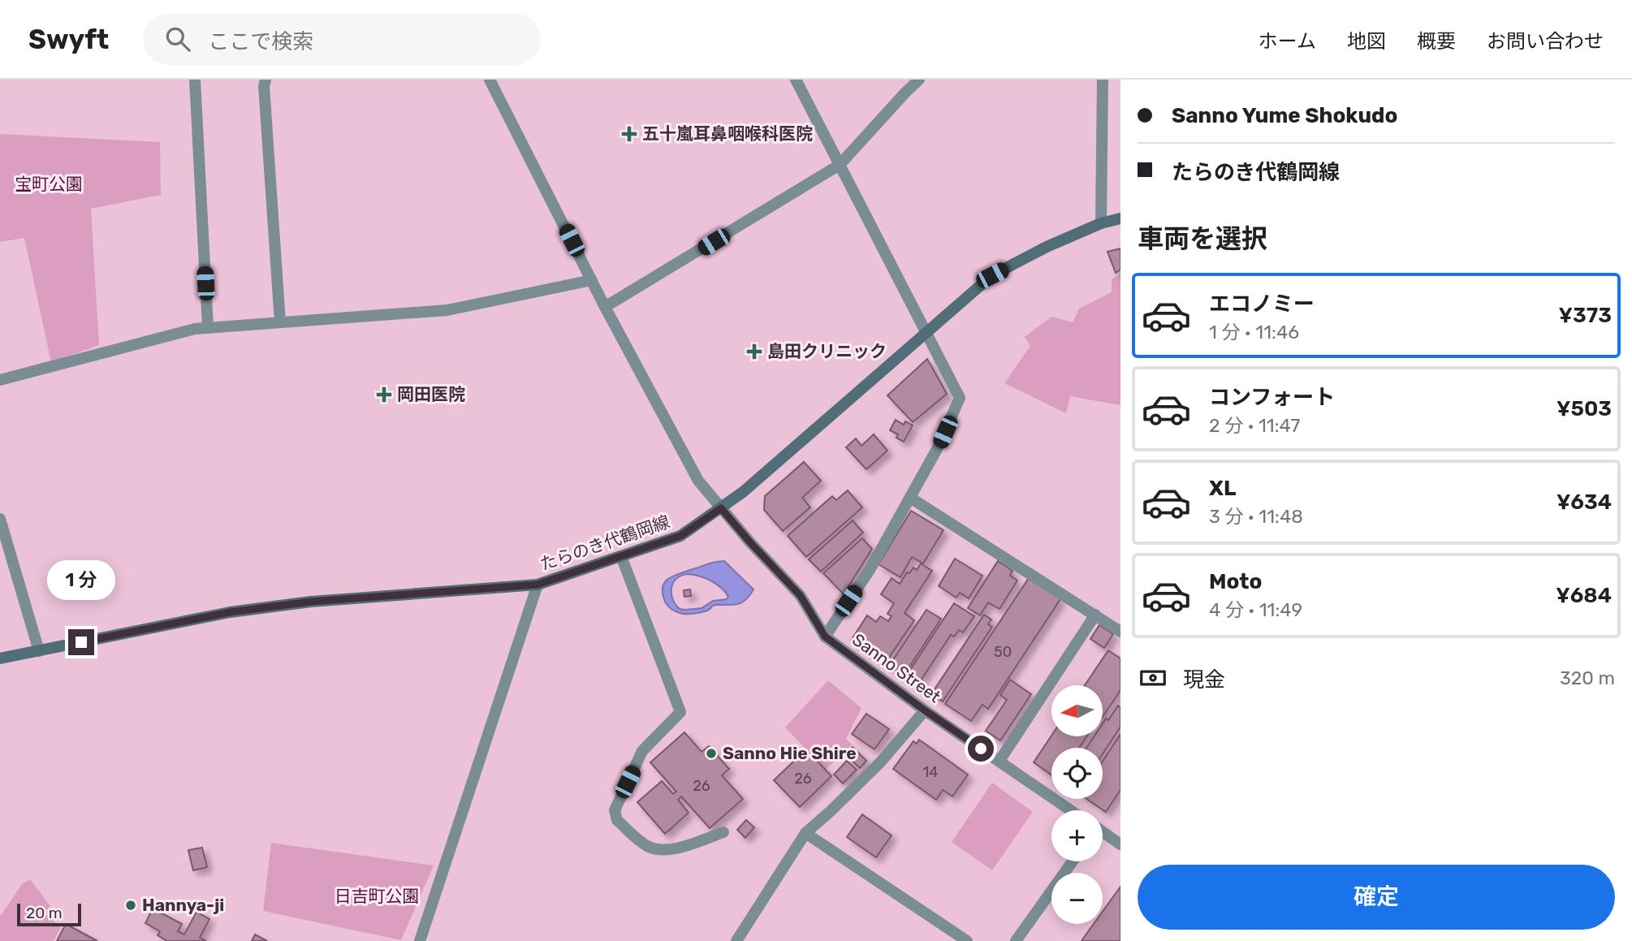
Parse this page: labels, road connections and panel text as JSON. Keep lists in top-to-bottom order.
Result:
{
  "streets": {
    "main road": ["たらのき代鶴岡線"],
    "street": ["Sanno Street"]
  },
  "crossings": [
    ["たらのき代鶴岡線", "Sanno Street"]
  ],
  "parks": ["宝町公園", "日吉町公園"],
  "places": {
    "health": ["五十嵐耳鼻咽喉科医院", "島田クリニック", "岡田医院"],
    "other": ["Sanno Hie Shire", "Hannya-ji"]
  },
  "house_numbers": [
    "50",
    "14",
    "26",
    "26"
  ],
  "scale_bar": "20 m",
  "north": "left",
  "page": {
    "header": "Swyft",
    "search": "ここで検索",
    "nav": [
      "ホーム",
      "地図",
      "概要",
      "お問い合わせ"
    ],
    "banner": ["Sanno Yume Shokudo", "たらのき代鶴岡線"],
    "heading": "車両を選択",
    "list": [
      {
        "name": "エコノミー",
        "note": "1 分 · 11:46",
        "value": "¥373"
      },
      {
        "name": "コンフォート",
        "note": "2 分 · 11:47",
        "value": "¥503"
      },
      {
        "name": "XL",
        "note": "3 分 · 11:48",
        "value": "¥634"
      },
      {
        "name": "Moto",
        "note": "4 分 · 11:49",
        "value": "¥684"
      }
    ],
    "bubble": "1 分",
    "pay": ["現金", "320 m"],
    "map_buttons": ["+", "−"],
    "buttons": "確定",
    "scale": "20 m"
  }
}
